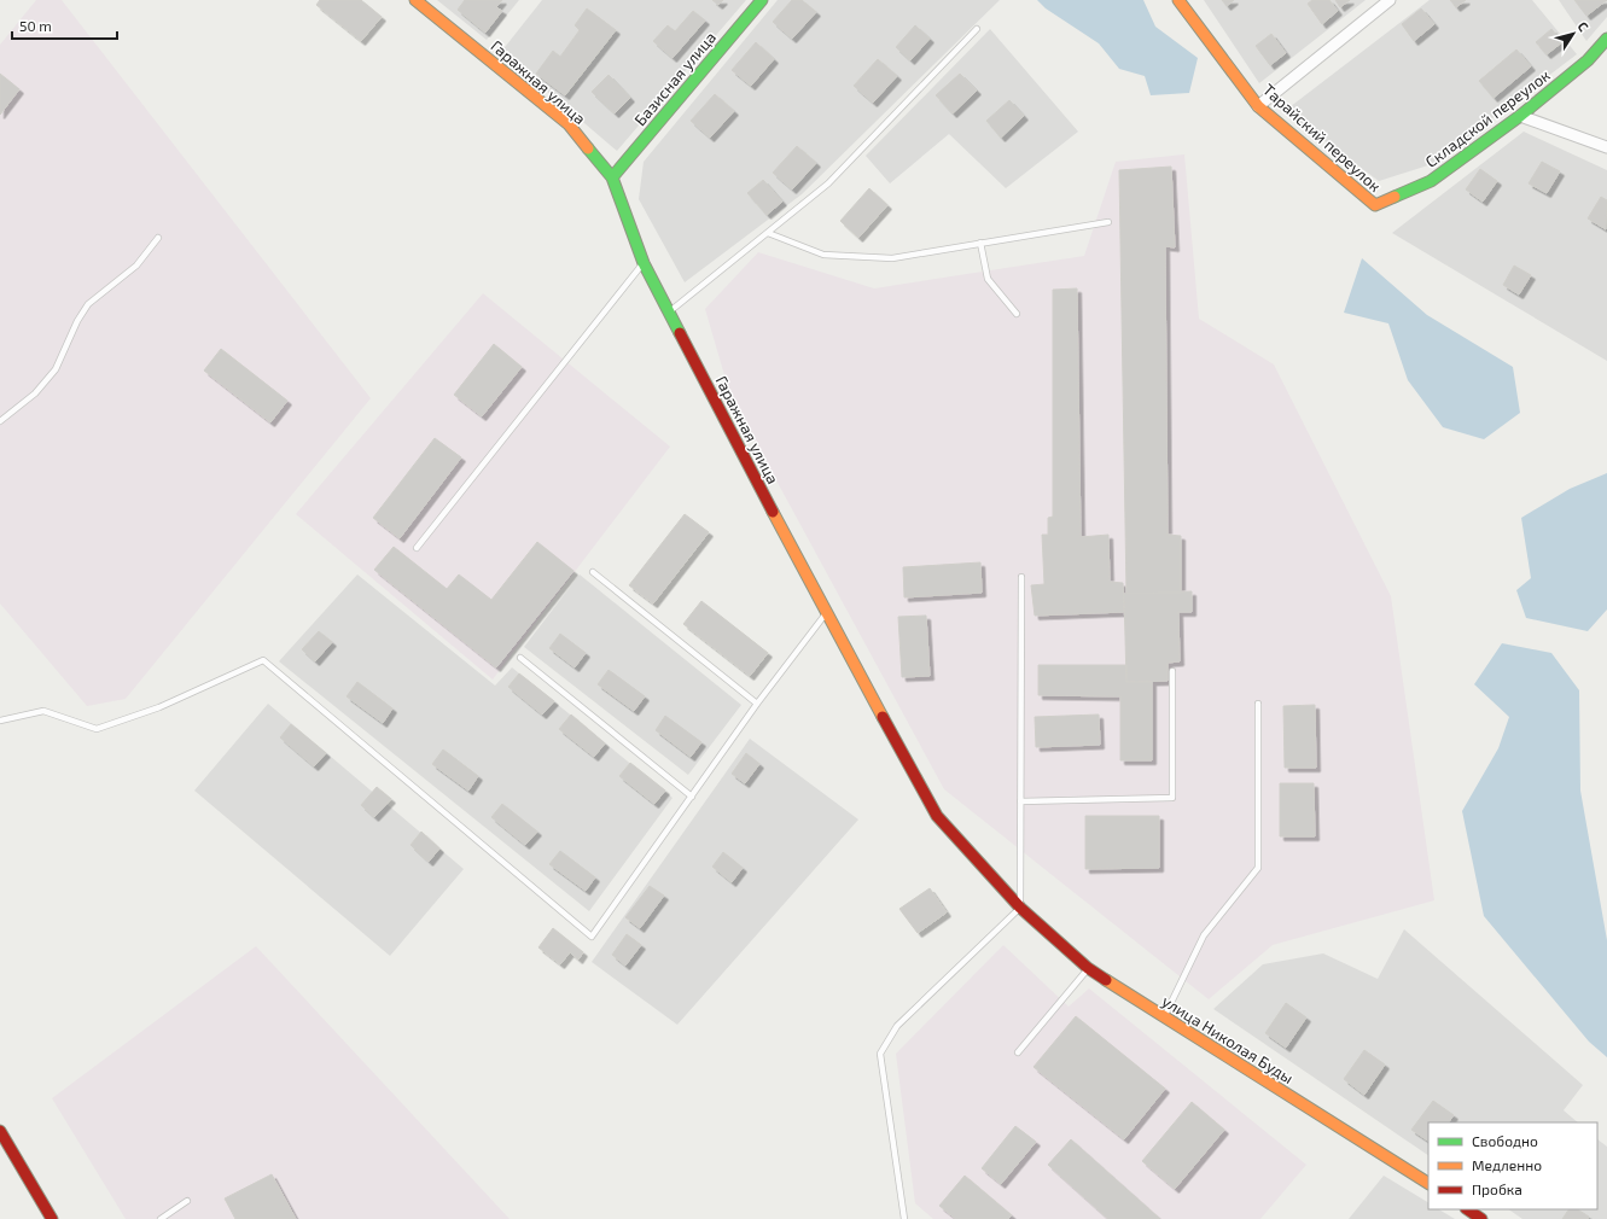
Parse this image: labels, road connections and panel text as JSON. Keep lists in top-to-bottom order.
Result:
{
  "streets": {
    "street": [
      "Базисная улица",
      "Гаражная улица",
      "Складской переулок",
      "Тарайский переулок",
      "улица Николая Буды"
    ]
  },
  "crossings": [
    ["Базисная улица", "Гаражная улица"],
    ["Гаражная улица", "улица Николая Буды"],
    ["Складской переулок", "Тарайский переулок"]
  ],
  "legend": ["Свободно", "Медленно", "Пробка"],
  "scale_bar": "50 m",
  "north": "top right"
}
